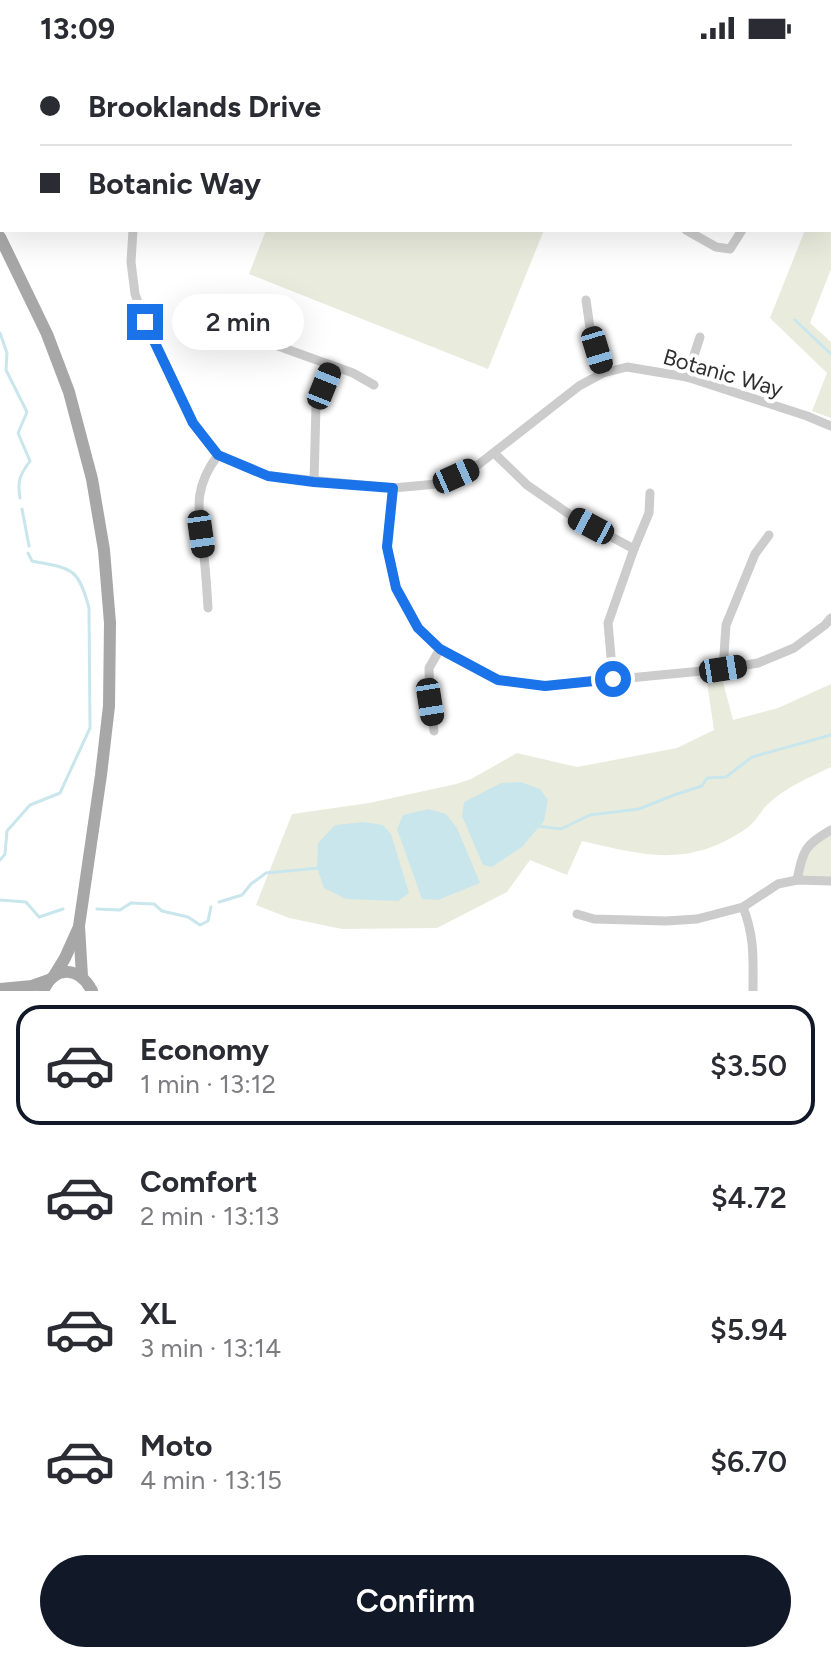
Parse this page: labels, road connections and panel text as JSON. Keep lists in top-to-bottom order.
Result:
{
  "streets": {
    "street": ["Botanic Way"]
  },
  "page": {
    "status": "13:09",
    "banner": ["Brooklands Drive", "Botanic Way"],
    "bubble": "2 min",
    "list": [
      {
        "name": "Economy",
        "note": "1 min · 13:12",
        "value": "$3.50"
      },
      {
        "name": "Comfort",
        "note": "2 min · 13:13",
        "value": "$4.72"
      },
      {
        "name": "XL",
        "note": "3 min · 13:14",
        "value": "$5.94"
      },
      {
        "name": "Moto",
        "note": "4 min · 13:15",
        "value": "$6.70"
      }
    ],
    "buttons": "Confirm"
  }
}
